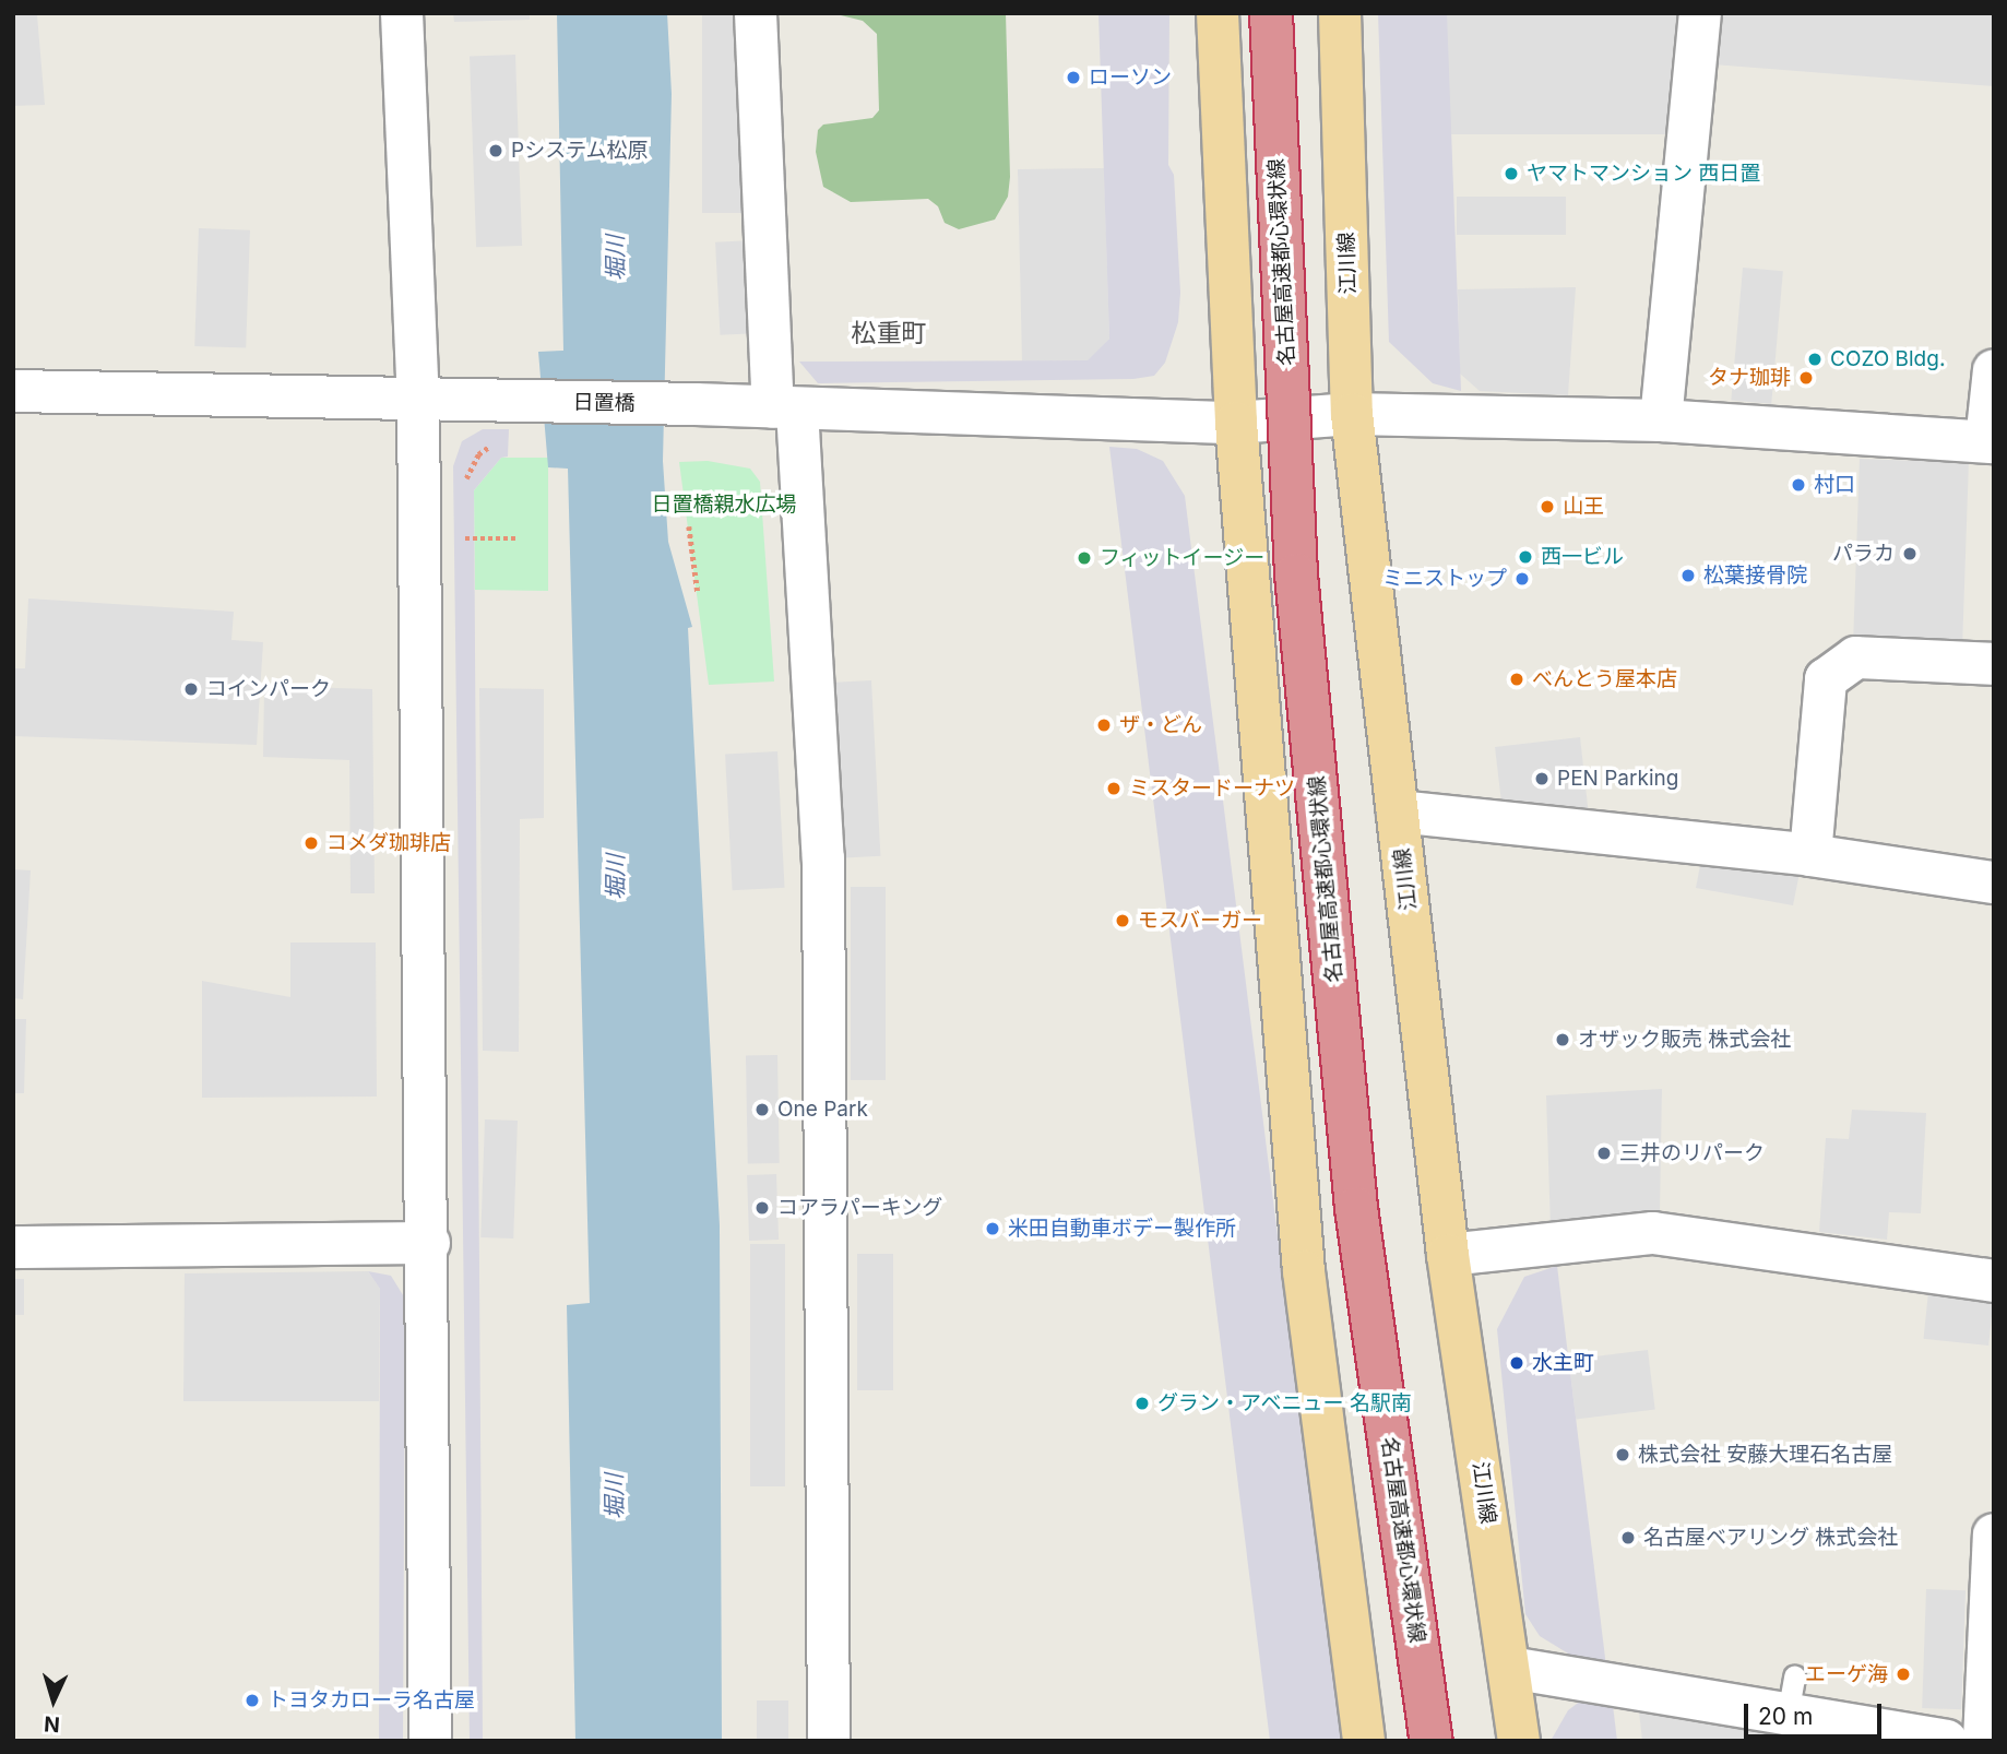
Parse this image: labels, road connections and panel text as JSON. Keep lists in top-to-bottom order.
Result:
{
  "streets": {
    "highway": ["名古屋高速都心環状線"],
    "main road": ["江川線"],
    "street": ["日置橋"]
  },
  "crossings": [
    ["江川線", "日置橋"]
  ],
  "districts": ["松重町"],
  "water": ["堀川"],
  "parks": ["日置橋親水広場"],
  "places": [
    "ローソン",
    "Pシステム松原",
    "ヤマトマンション 西日置",
    "COZO Bldg.",
    "タナ珈琲",
    "村口",
    "山王",
    "パラカ",
    "西一ビル",
    "フィットイージー",
    "松葉接骨院",
    "ミニストップ",
    "べんとう屋本店",
    "コインパーク",
    "ザ・どん",
    "PEN Parking",
    "ミスタードーナツ",
    "コメダ珈琲店",
    "モスバーガー",
    "オザック販売 株式会社",
    "One Park",
    "三井のリパーク",
    "コアラパーキング",
    "米田自動車ボデー製作所",
    "水主町",
    "グラン・アベニュー 名駅南",
    "株式会社 安藤大理石名古屋",
    "名古屋ベアリング 株式会社",
    "エーゲ海",
    "トヨタカローラ名古屋"
  ],
  "scale_bar": "20 m",
  "north": "bottom"
}
